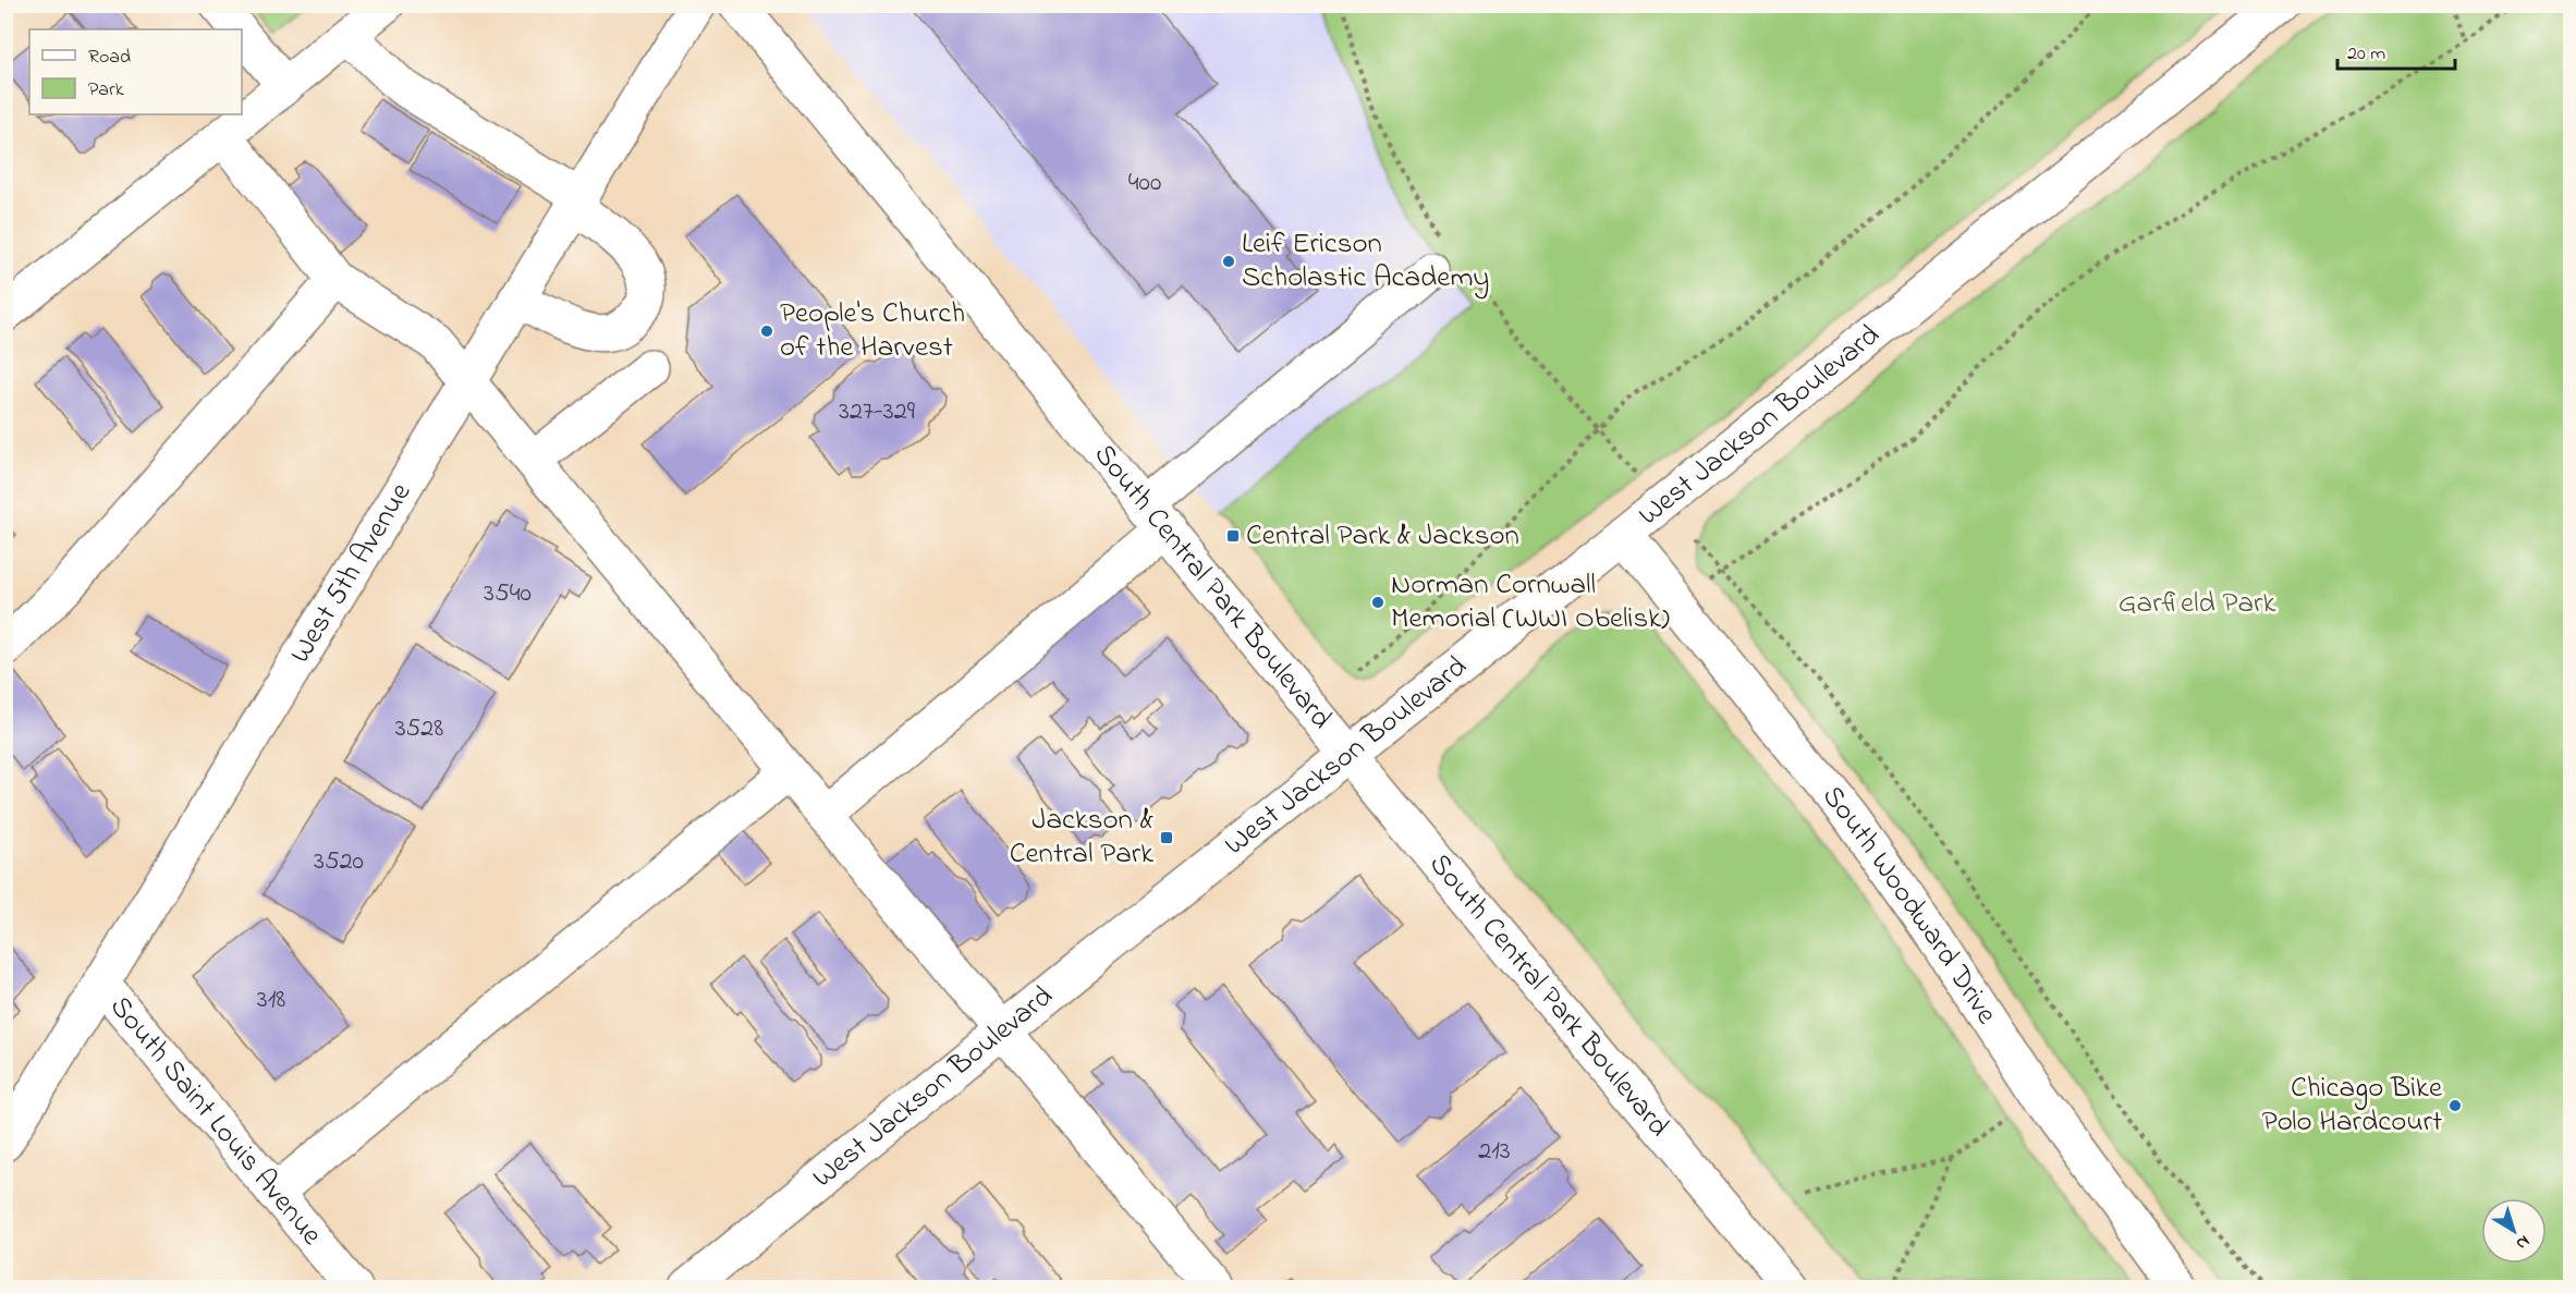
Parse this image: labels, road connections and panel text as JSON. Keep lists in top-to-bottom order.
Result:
{
  "streets": {
    "street": [
      "West Jackson Boulevard",
      "West 5th Avenue",
      "South Central Park Boulevard",
      "South Woodward Drive",
      "South Saint Louis Avenue"
    ]
  },
  "crossings": [
    ["West Jackson Boulevard", "South Central Park Boulevard"],
    ["West Jackson Boulevard", "South Woodward Drive"],
    ["West 5th Avenue", "South Saint Louis Avenue"]
  ],
  "parks": ["Garfield Park"],
  "places": {
    "other": [
      "Leif Ericson Scholastic Academy",
      "People's Church of the Harvest",
      "Norman Cornwall Memorial (WWI Obelisk)",
      "Chicago Bike Polo Hardcourt"
    ],
    "transit": ["Central Park & Jackson", "Jackson & Central Park"]
  },
  "house_numbers": [
    "400",
    "327-329",
    "3540",
    "3528",
    "3520",
    "318",
    "213"
  ],
  "legend": ["Road", "Park"],
  "scale_bar": "20 m",
  "north": "bottom right"
}
